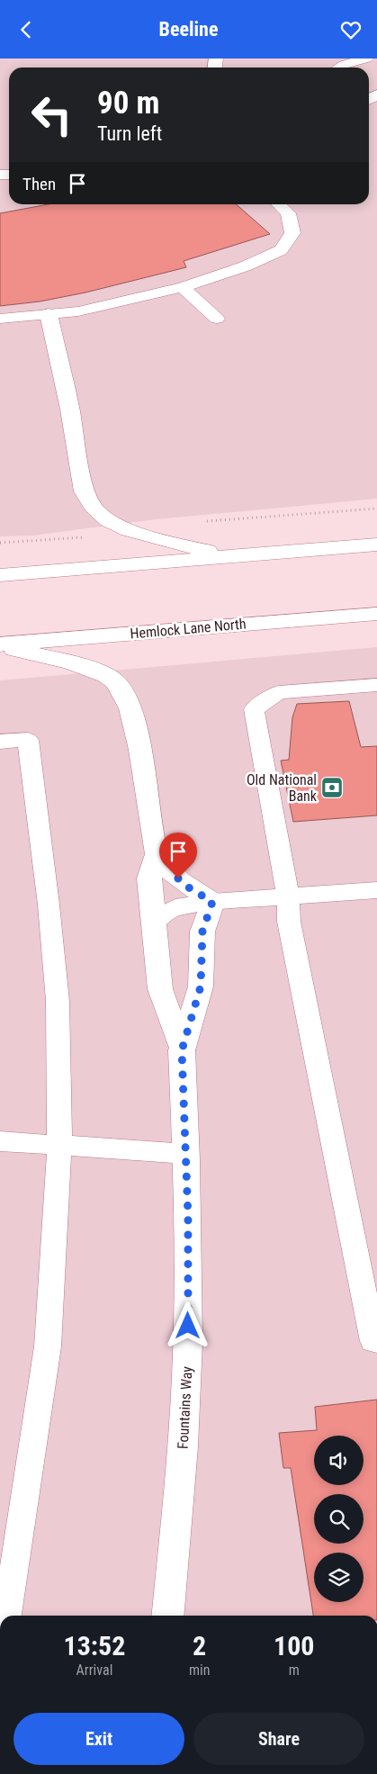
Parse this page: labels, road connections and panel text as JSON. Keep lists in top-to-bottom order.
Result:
{
  "streets": {
    "main road": ["Hemlock Lane North", "Fountains Way"]
  },
  "places": {
    "bank": ["Old National Bank"]
  },
  "page": {
    "header": "Beeline",
    "turn": ["90 m", "Turn left"],
    "then": "Then",
    "eta": [
      "13:52",
      "Arrival",
      "2",
      "min",
      "100",
      "m"
    ],
    "buttons": ["Exit", "Share"]
  }
}
